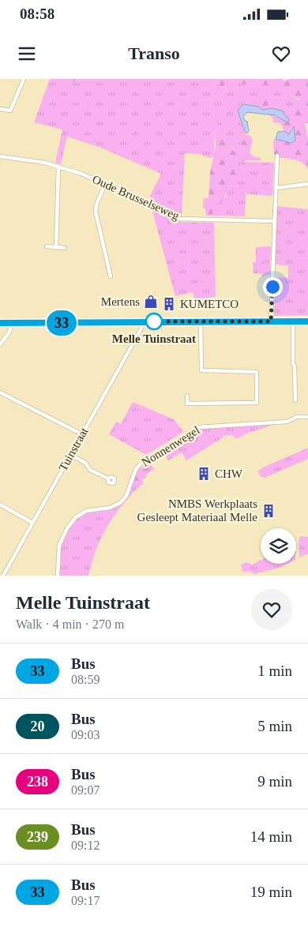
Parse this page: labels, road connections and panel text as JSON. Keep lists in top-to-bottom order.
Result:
{
  "streets": {
    "street": ["Oude Brusselseweg", "Nonnenwegel", "Tuinstraat"]
  },
  "places": {
    "shop": ["Mertens"],
    "building": ["KUMETCO", "CHW", "NMBS Werkplaats Gesleept Materiaal Melle"],
    "other": ["Melle Tuinstraat"]
  },
  "lines": ["bus line 33"],
  "page": {
    "status": "08:58",
    "header": "Transo",
    "on_map": "33",
    "heading": ["Melle Tuinstraat", "Walk · 4 min · 270 m"],
    "list": [
      {
        "mark": "33",
        "name": "Bus",
        "note": "08:59",
        "value": "1 min"
      },
      {
        "mark": "20",
        "name": "Bus",
        "note": "09:03",
        "value": "5 min"
      },
      {
        "mark": "238",
        "name": "Bus",
        "note": "09:07",
        "value": "9 min"
      },
      {
        "mark": "239",
        "name": "Bus",
        "note": "09:12",
        "value": "14 min"
      },
      {
        "mark": "33",
        "name": "Bus",
        "note": "09:17",
        "value": "19 min"
      }
    ]
  }
}
